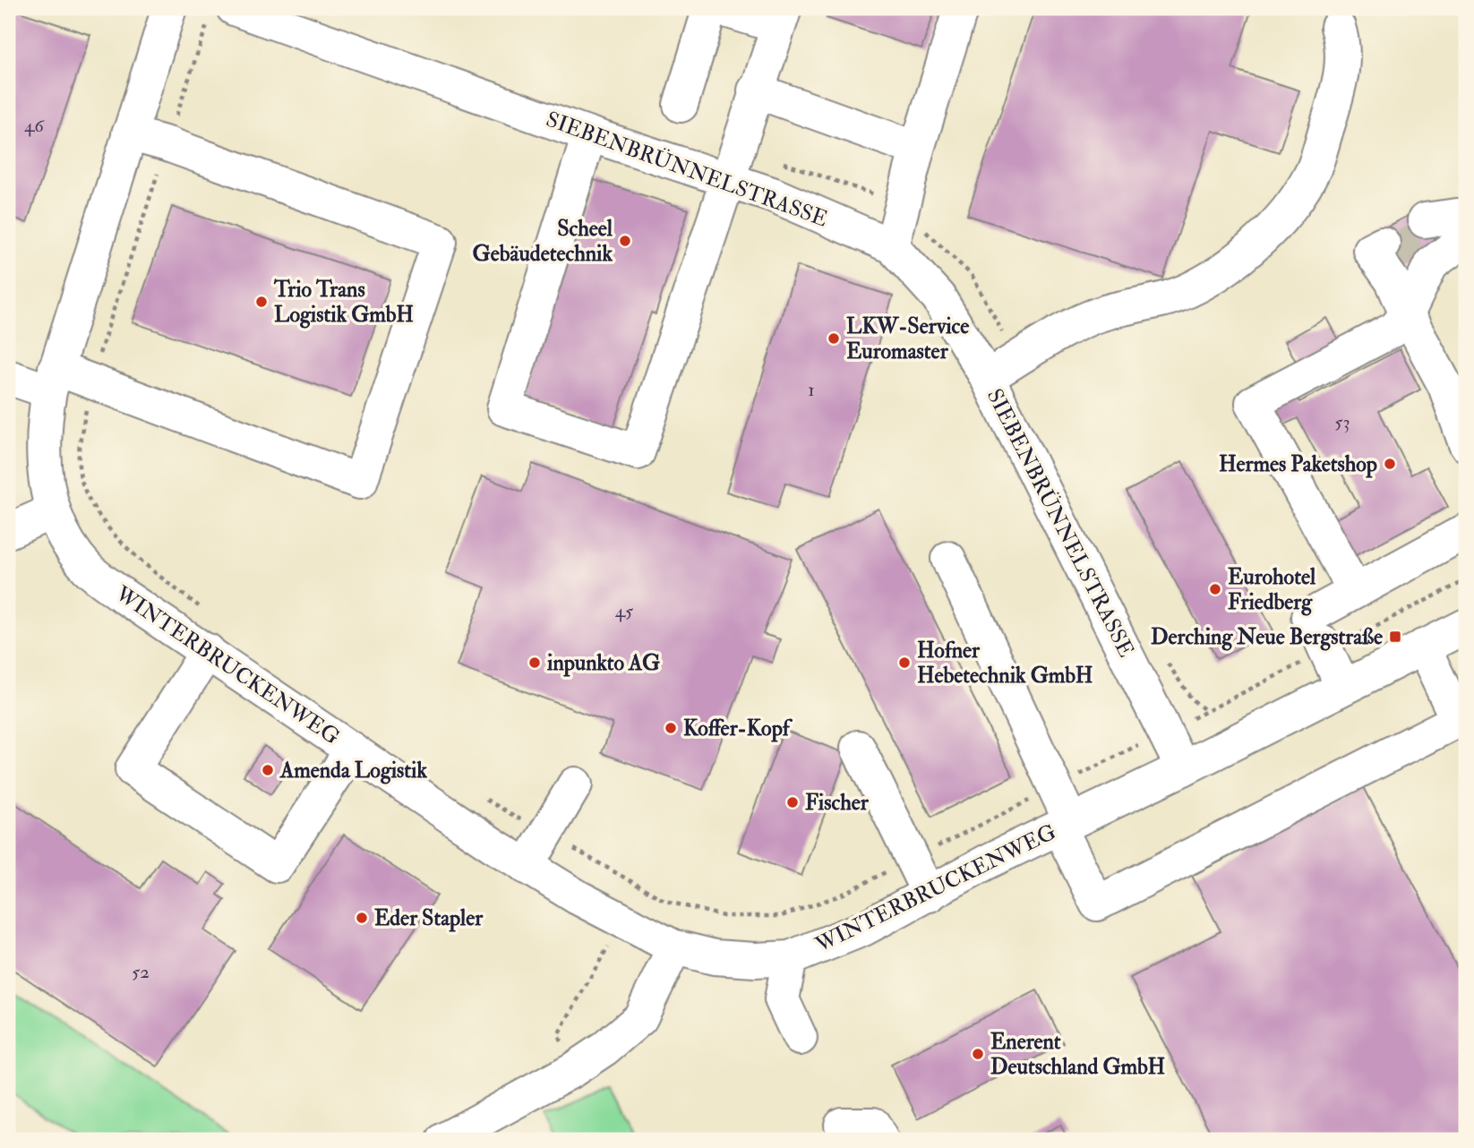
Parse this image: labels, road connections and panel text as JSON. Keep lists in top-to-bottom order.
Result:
{
  "streets": {
    "street": ["SIEBENBRÜNNELSTRASSE", "WINTERBRUCKENWEG"]
  },
  "crossings": [
    ["SIEBENBRÜNNELSTRASSE", "WINTERBRUCKENWEG"]
  ],
  "places": {
    "other": [
      "Scheel Gebäudetechnik",
      "Trio Trans Logistik GmbH",
      "LKW-Service Euromaster",
      "Hermes Paketshop",
      "Eurohotel Friedberg",
      "inpunkto AG",
      "Hofner Hebetechnik GmbH",
      "Koffer-Kopf",
      "Amenda Logistik",
      "Fischer",
      "Eder Stapler",
      "Enerent Deutschland GmbH"
    ],
    "transit": ["Derching Neue Bergstraße"]
  },
  "house_numbers": [
    "46",
    "1",
    "53",
    "45",
    "52"
  ]
}
